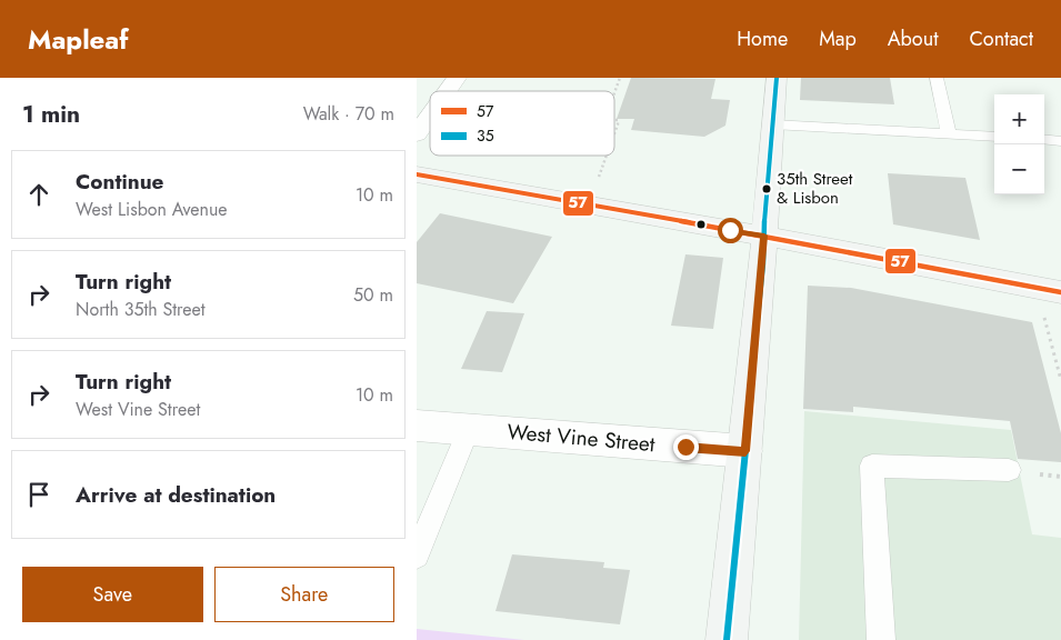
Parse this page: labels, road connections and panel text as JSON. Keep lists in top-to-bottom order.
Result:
{
  "streets": {
    "street": ["West Vine Street"]
  },
  "places": ["35th Street & Lisbon"],
  "lines": ["transit line 35", "transit line 57"],
  "legend": ["57", "35"],
  "page": {
    "header": "Mapleaf",
    "nav": [
      "Home",
      "Map",
      "About",
      "Contact"
    ],
    "heading": ["1 min", "Walk · 70 m"],
    "map_buttons": ["+", "−"],
    "list": [
      ["Continue", "West Lisbon Avenue", "10 m"],
      ["Turn right", "North 35th Street", "50 m"],
      ["Turn right", "West Vine Street", "10 m"],
      "Arrive at destination"
    ],
    "buttons": ["Save", "Share"]
  }
}
